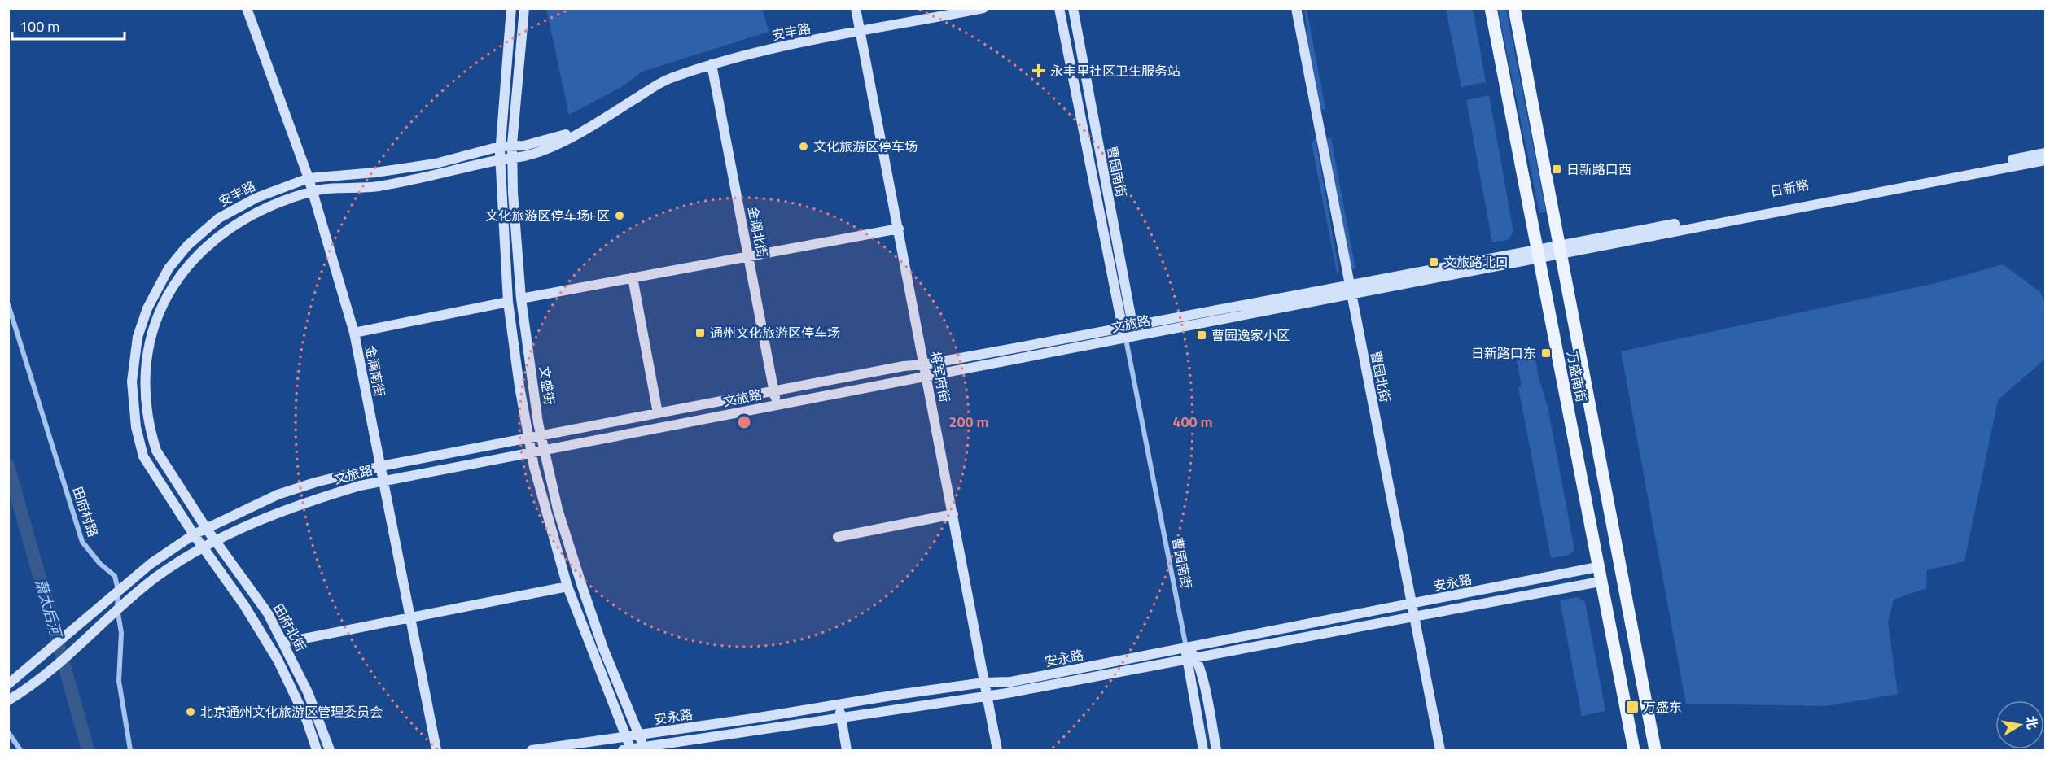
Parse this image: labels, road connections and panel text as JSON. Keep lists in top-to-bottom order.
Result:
{
  "streets": {
    "main road": [
      "安丰路",
      "曹园南街",
      "日新路",
      "金澜北街",
      "文旅路",
      "金澜南街",
      "将军府街",
      "曹园北街",
      "万盛南街",
      "文盛街",
      "安永路",
      "田府北街"
    ],
    "street": ["田府村路"]
  },
  "crossings": [
    ["安丰路", "金澜北街"],
    ["安丰路", "文旅路"],
    ["安丰路", "金澜南街"],
    ["安丰路", "将军府街"],
    ["安丰路", "文盛街"],
    ["安丰路", "田府北街"],
    ["曹园南街", "文旅路"],
    ["曹园南街", "安永路"],
    ["日新路", "文旅路"],
    ["日新路", "万盛南街"],
    ["金澜北街", "文旅路"],
    ["文旅路", "金澜南街"],
    ["文旅路", "将军府街"],
    ["文旅路", "曹园北街"],
    ["文旅路", "万盛南街"],
    ["文旅路", "文盛街"],
    ["文旅路", "田府村路"],
    ["文旅路", "田府北街"],
    ["将军府街", "安永路"],
    ["曹园北街", "安永路"],
    ["万盛南街", "安永路"],
    ["文盛街", "安永路"]
  ],
  "water": ["萧太后河"],
  "places": {
    "health": ["永丰里社区卫生服务站"],
    "other": ["文化旅游区停车场", "文化旅游区停车场E区", "北京通州文化旅游区管理委员会"],
    "transit": [
      "日新路口西",
      "文旅路北口",
      "通州文化旅游区停车场",
      "曹园逸家小区",
      "日新路口东",
      "万盛东"
    ]
  },
  "scale_bar": "100 m",
  "north": "right",
  "rings": ["200 m", "400 m"]
}
